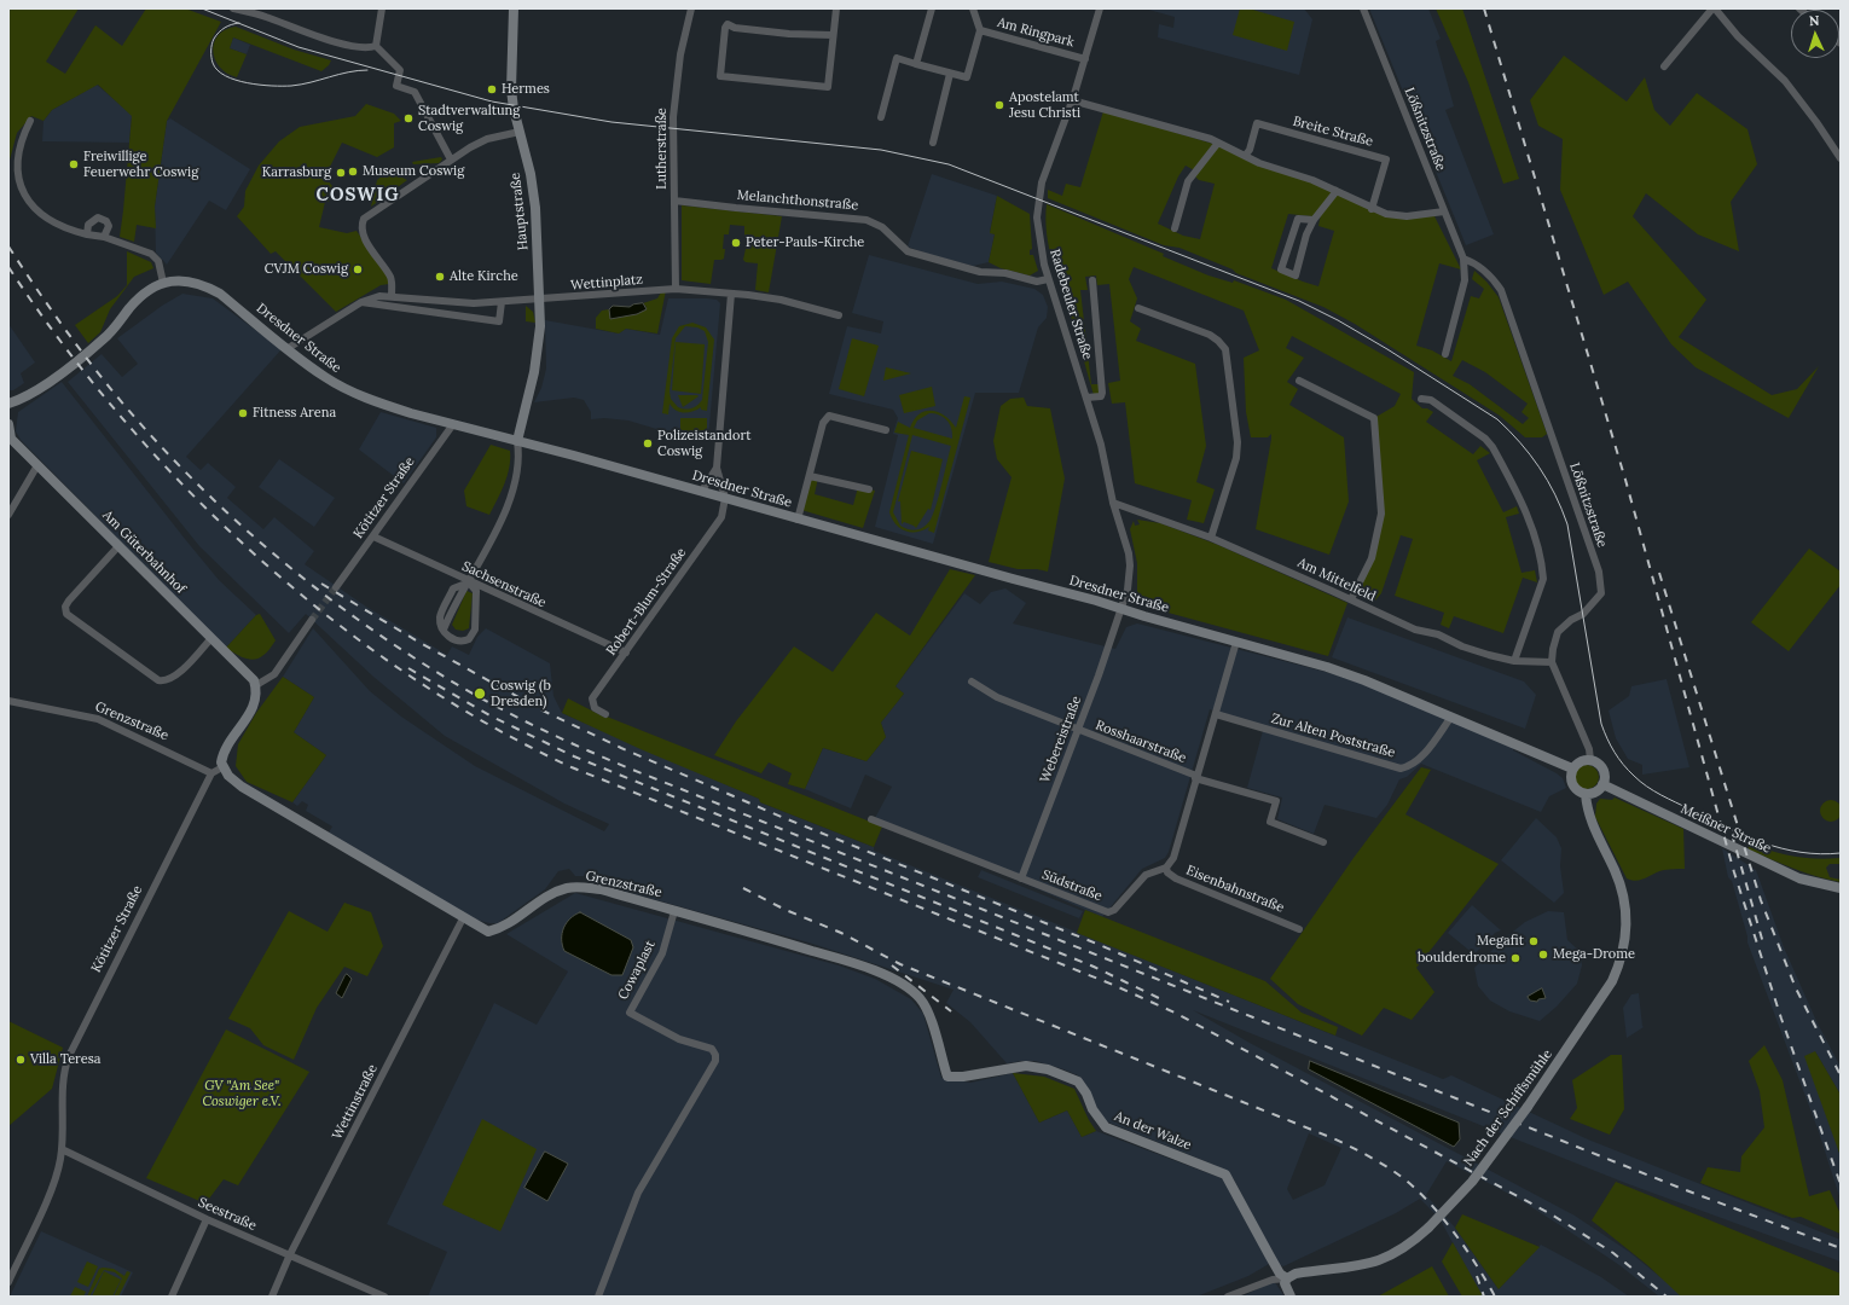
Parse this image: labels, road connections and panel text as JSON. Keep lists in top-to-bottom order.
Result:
{
  "streets": {
    "main road": [
      "Hauptstraße",
      "Dresdner Straße",
      "Am Güterbahnhof",
      "Grenzstraße",
      "Meißner Straße",
      "Nach der Schiffsmühle",
      "An der Walze"
    ],
    "street": [
      "Am Ringpark",
      "Lößnitzstraße",
      "Breite Straße",
      "Lutherstraße",
      "Melanchthonstraße",
      "Wettinplatz",
      "Radebeuler Straße",
      "Kötitzer Straße",
      "Am Mittelfeld",
      "Sachsenstraße",
      "Robert-Blum-Straße",
      "Zur Alten Poststraße",
      "Webereistraße",
      "Rosshaarstraße",
      "Südstraße",
      "Eisenbahnstraße",
      "Cowaplast",
      "Wettinstraße",
      "Seestraße"
    ]
  },
  "crossings": [
    ["Am Ringpark", "Radebeuler Straße"],
    ["Lößnitzstraße", "Am Mittelfeld"],
    ["Lutherstraße", "Melanchthonstraße"],
    ["Lutherstraße", "Wettinplatz"],
    ["Melanchthonstraße", "Radebeuler Straße"],
    ["Hauptstraße", "Wettinplatz"],
    ["Hauptstraße", "Dresdner Straße"],
    ["Wettinplatz", "Dresdner Straße"],
    ["Radebeuler Straße", "Dresdner Straße"],
    ["Radebeuler Straße", "Am Mittelfeld"],
    ["Radebeuler Straße", "Webereistraße"],
    ["Dresdner Straße", "Kötitzer Straße"],
    ["Dresdner Straße", "Robert-Blum-Straße"],
    ["Dresdner Straße", "Zur Alten Poststraße"],
    ["Dresdner Straße", "Webereistraße"],
    ["Dresdner Straße", "Meißner Straße"],
    ["Dresdner Straße", "Nach der Schiffsmühle"],
    ["Kötitzer Straße", "Sachsenstraße"],
    ["Kötitzer Straße", "Grenzstraße"],
    ["Kötitzer Straße", "Seestraße"],
    ["Sachsenstraße", "Robert-Blum-Straße"],
    ["Grenzstraße", "Cowaplast"],
    ["Grenzstraße", "Wettinstraße"],
    ["Grenzstraße", "An der Walze"],
    ["Webereistraße", "Rosshaarstraße"],
    ["Webereistraße", "Südstraße"],
    ["Meißner Straße", "Nach der Schiffsmühle"],
    ["Südstraße", "Eisenbahnstraße"],
    ["Wettinstraße", "Seestraße"],
    ["Nach der Schiffsmühle", "An der Walze"]
  ],
  "districts": ["COSWIG"],
  "parks": ["GV \"Am See\" Coswiger e.V."],
  "places": [
    "Hermes",
    "Apostelamt Jesu Christi",
    "Stadtverwaltung Coswig",
    "Freiwillige Feuerwehr Coswig",
    "Museum Coswig",
    "Karrasburg",
    "Peter-Pauls-Kirche",
    "CVJM Coswig",
    "Alte Kirche",
    "Fitness Arena",
    "Polizeistandort Coswig",
    "Coswig (b Dresden)",
    "Megafit",
    "Mega-Drome",
    "boulderdrome",
    "Villa Teresa"
  ],
  "north": "top"
}
